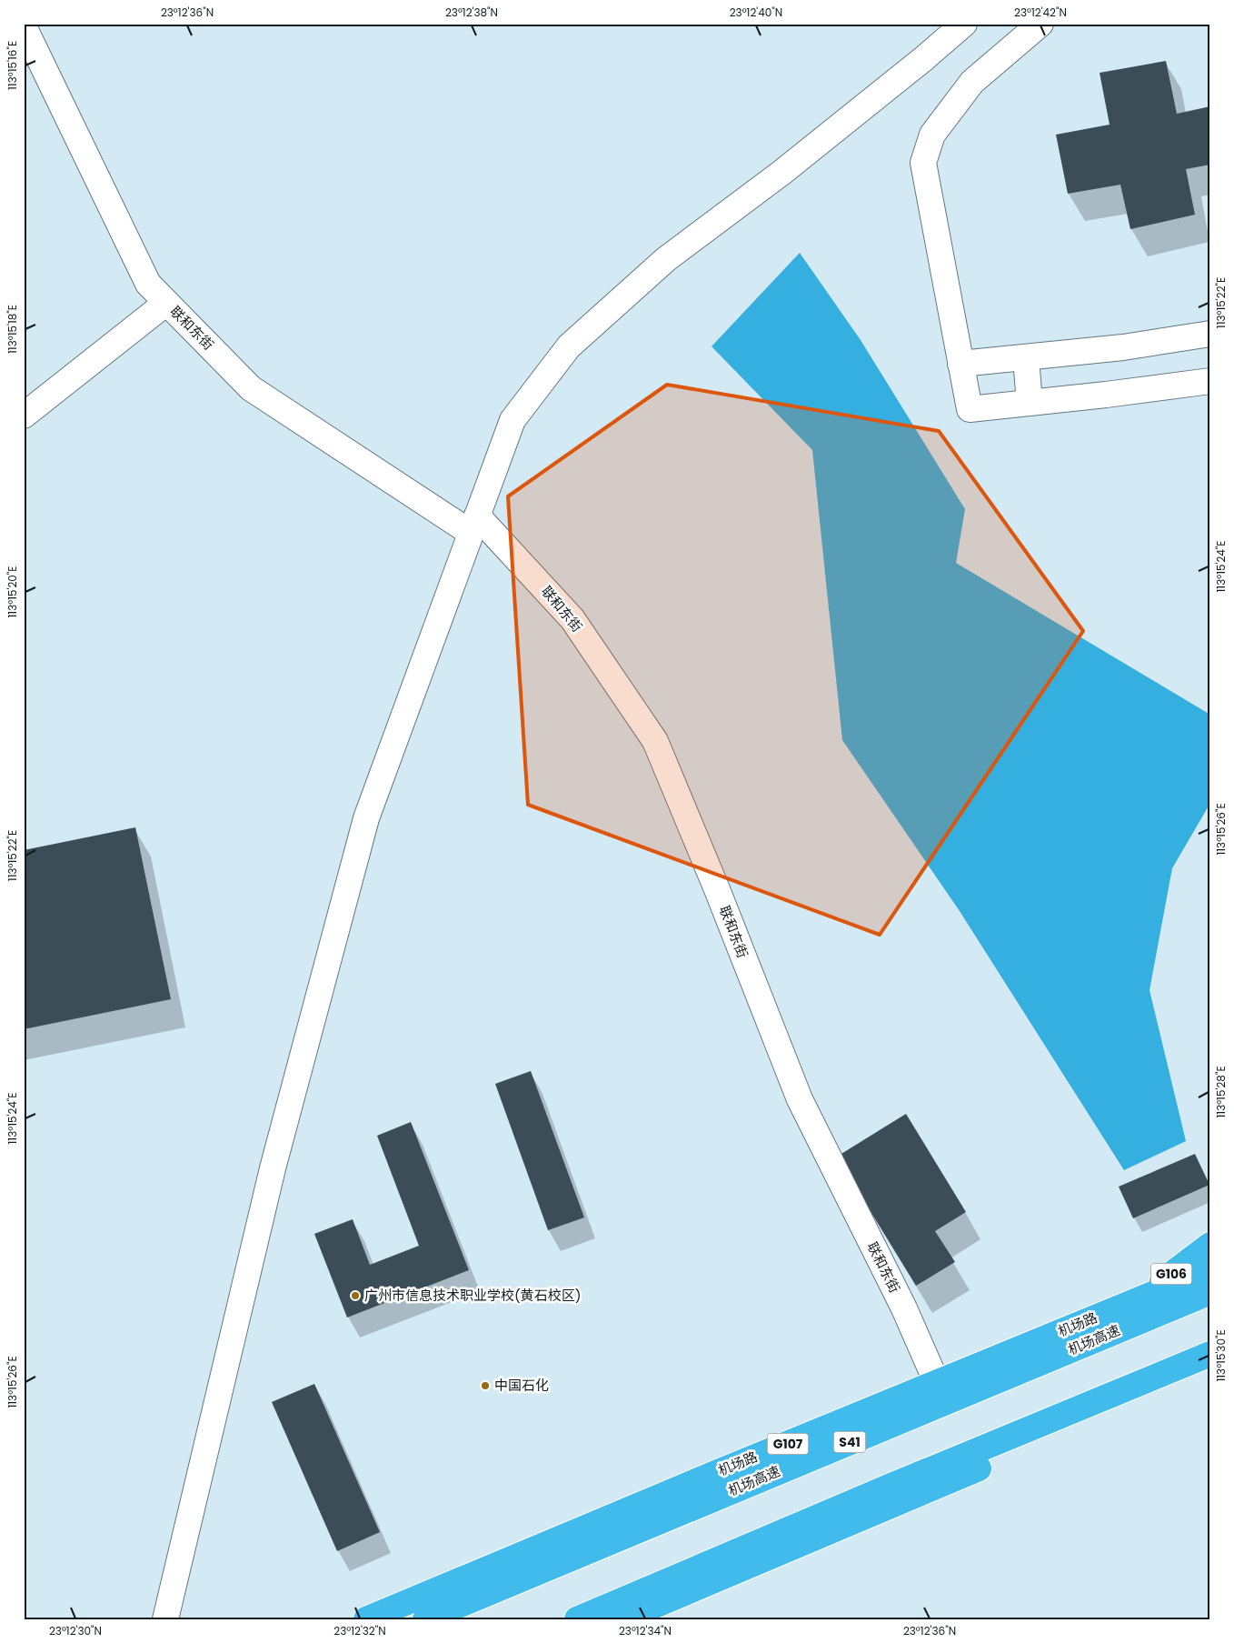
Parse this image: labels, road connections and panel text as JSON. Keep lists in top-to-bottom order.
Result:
{
  "streets": {
    "highway": [
      "G106",
      "机场路",
      "机场高速",
      "S41",
      "G107"
    ],
    "street": ["联和东街"]
  },
  "crossings": [
    ["联和东街", "机场路"],
    ["G106", "机场路"]
  ],
  "places": ["广州市信息技术职业学校(黄石校区)", "中国石化"],
  "coordinates": [
    "23°12'36\"N",
    "23°12'38\"N",
    "23°12'40\"N",
    "23°12'42\"N",
    "113°15'16\"E",
    "113°15'22\"E",
    "113°15'18\"E",
    "113°15'24\"E",
    "113°15'20\"E",
    "113°15'26\"E",
    "113°15'28\"E",
    "113°15'30\"E",
    "23°12'30\"N",
    "23°12'32\"N",
    "23°12'34\"N"
  ]
}
